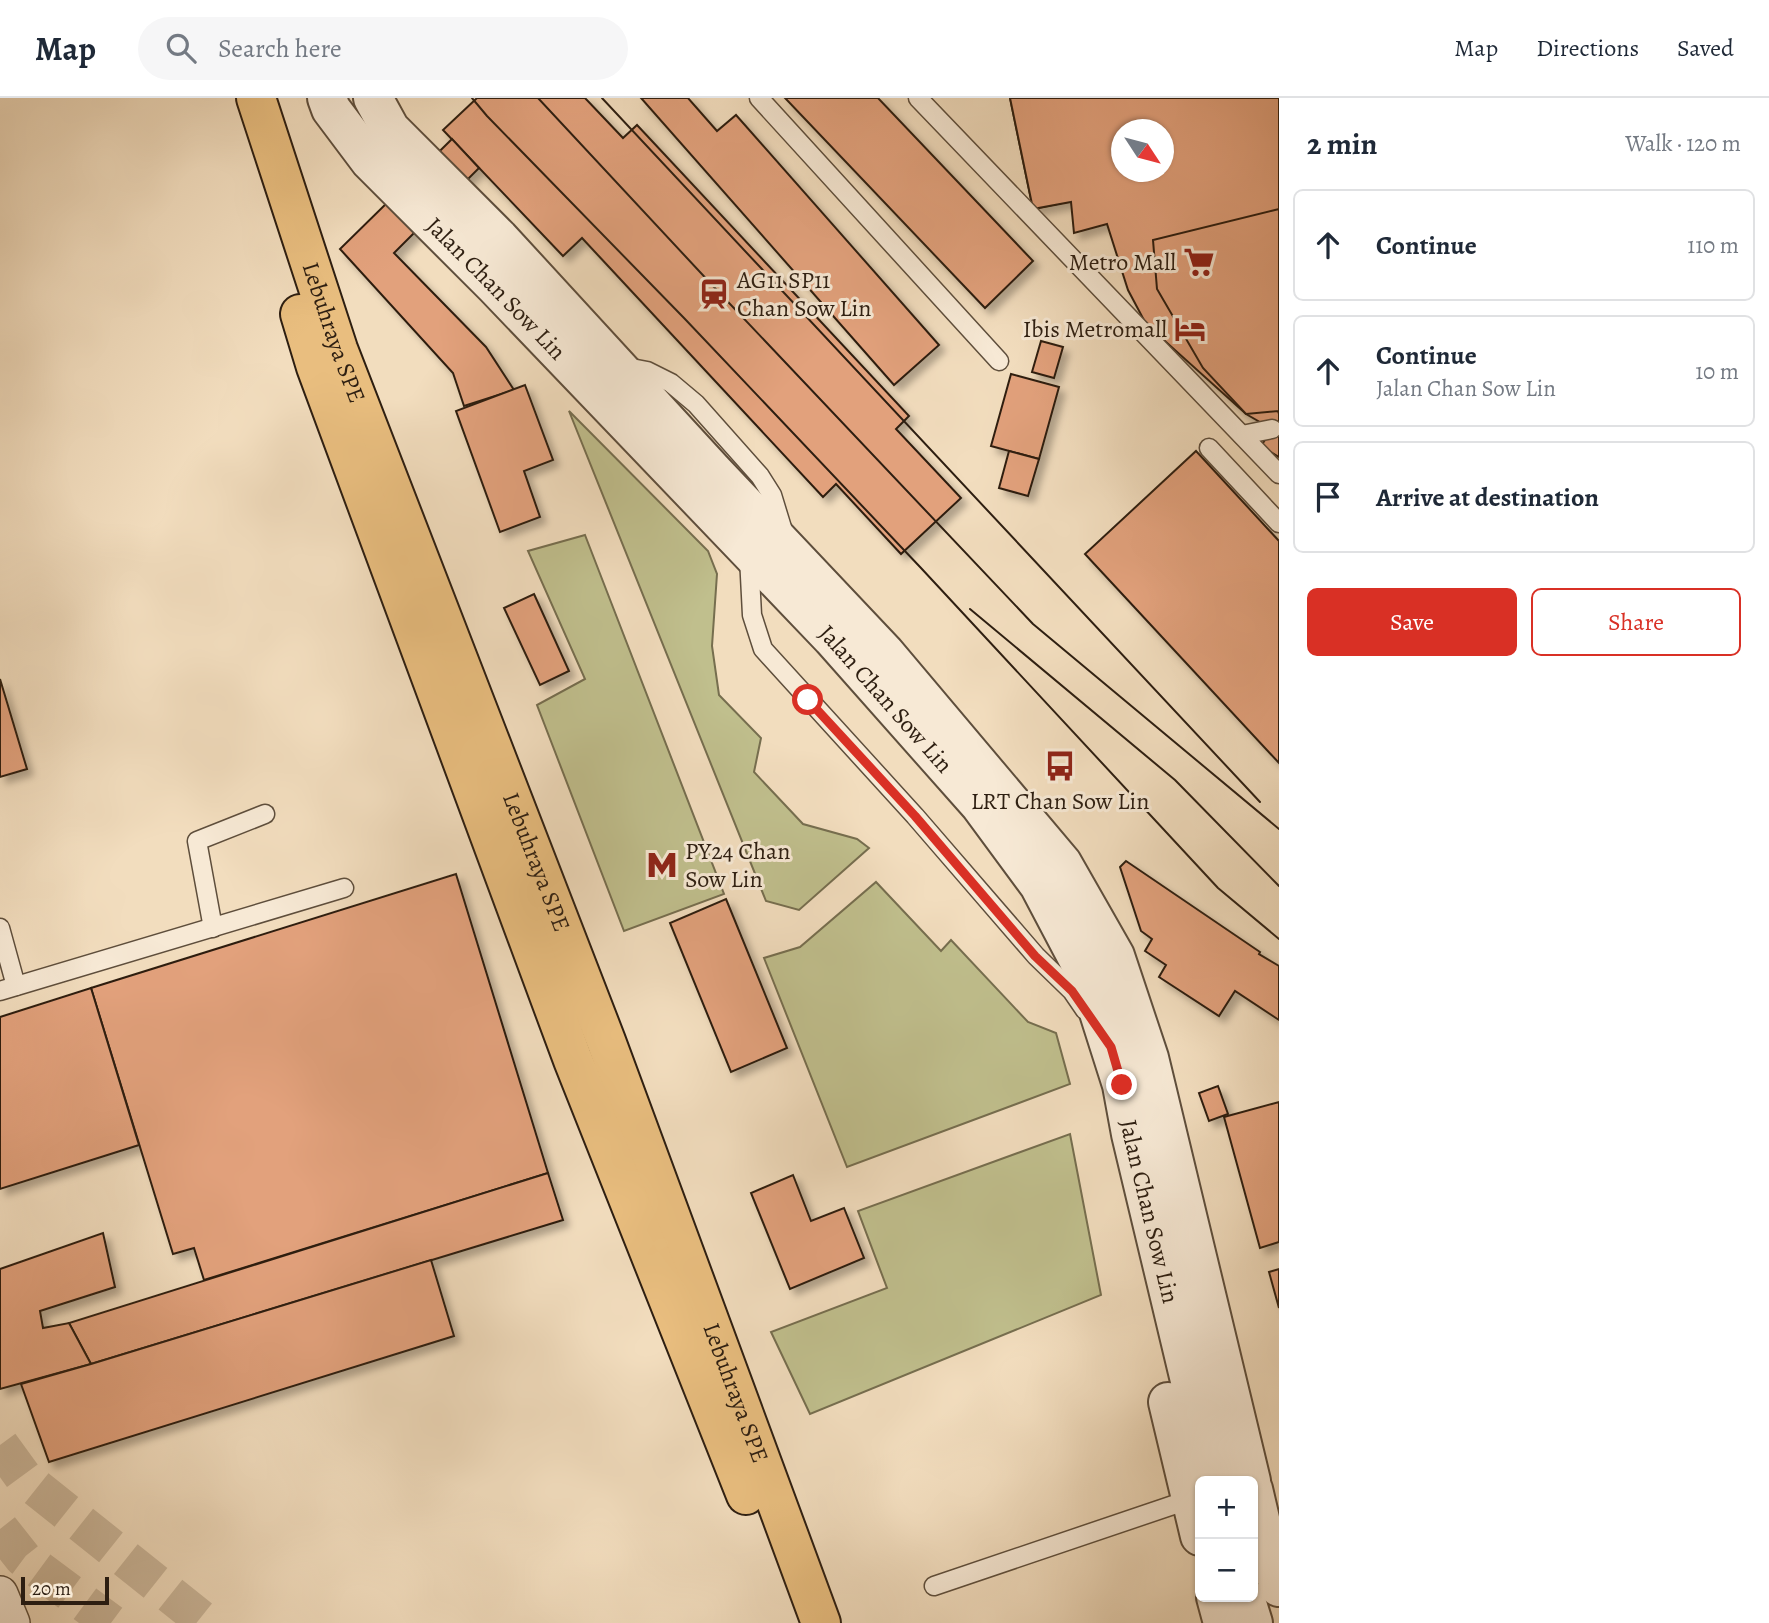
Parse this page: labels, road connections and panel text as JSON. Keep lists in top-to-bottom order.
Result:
{
  "streets": {
    "highway": ["Lebuhraya SPE"],
    "street": ["Jalan Chan Sow Lin"]
  },
  "places": {
    "supermarket": ["Metro Mall"],
    "station": ["AG11 SP11 Chan Sow Lin"],
    "hotel": ["Ibis Metromall"],
    "bus stop": ["LRT Chan Sow Lin"],
    "metro station": ["PY24 Chan Sow Lin"]
  },
  "scale_bar": "20 m",
  "north": "bottom right",
  "page": {
    "header": "Map",
    "search": "Search here",
    "nav": ["Map", "Directions", "Saved"],
    "heading": ["2 min", "Walk · 120 m"],
    "list": [
      ["Continue", "110 m"],
      ["Continue", "Jalan Chan Sow Lin", "10 m"],
      "Arrive at destination"
    ],
    "buttons": ["Save", "Share"],
    "map_buttons": ["+", "−"],
    "scale": "20 m"
  }
}
